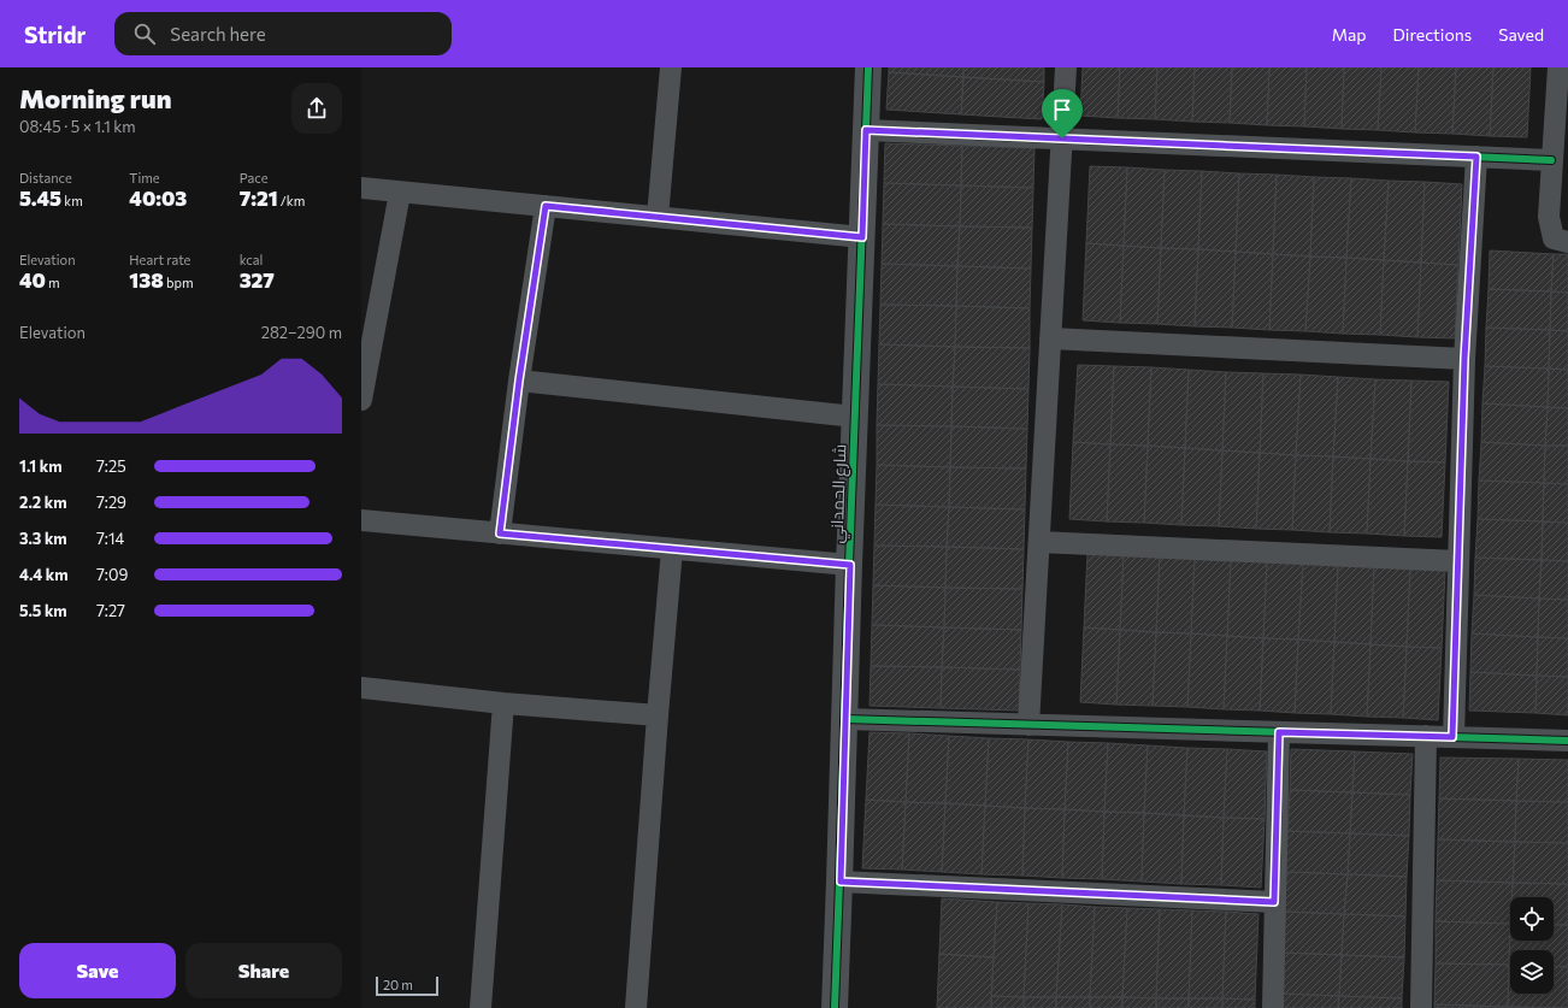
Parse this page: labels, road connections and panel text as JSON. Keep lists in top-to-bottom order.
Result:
{
  "streets": {
    "street": ["شارع الحمداني"]
  },
  "scale_bar": "20 m",
  "page": {
    "header": "Stridr",
    "search": "Search here",
    "nav": ["Map", "Directions", "Saved"],
    "heading": ["Morning run", "08:45 · 5 × 1.1 km"],
    "stats": [
      ["Distance", "5.45 km"],
      ["Time", "40:03"],
      ["Pace", "7:21 /km"],
      ["Elevation", "40 m"],
      ["Heart rate", "138 bpm"],
      ["kcal", "327"]
    ],
    "chart": ["Elevation", "282–290 m"],
    "list": [
      {
        "name": "1.1 km",
        "note": "7:25"
      },
      {
        "name": "2.2 km",
        "note": "7:29"
      },
      {
        "name": "3.3 km",
        "note": "7:14"
      },
      {
        "name": "4.4 km",
        "note": "7:09"
      },
      {
        "name": "5.5 km",
        "note": "7:27"
      }
    ],
    "buttons": ["Save", "Share"],
    "scale": "20 m"
  }
}
